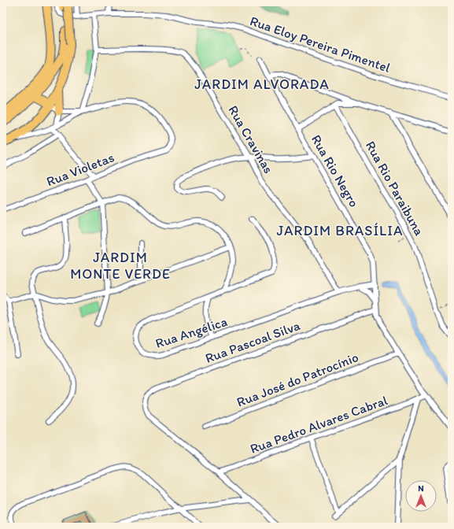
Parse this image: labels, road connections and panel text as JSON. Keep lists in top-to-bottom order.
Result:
{
  "streets": {
    "street": [
      "Rua Eloy Pereira Pimentel",
      "Rua Cravinas",
      "Rua Violetas",
      "Rua Rio Negro",
      "Rua Rio Paraibuna",
      "Rua Angélica",
      "Rua Pascoal Silva",
      "Rua José do Patrocínio",
      "Rua Pedro Alvares Cabral"
    ]
  },
  "crossings": [
    ["Rua Cravinas", "Rua Angélica"],
    ["Rua Rio Negro", "Rua Angélica"],
    ["Rua Rio Negro", "Rua Pascoal Silva"],
    ["Rua Rio Negro", "Rua José do Patrocínio"],
    ["Rua Rio Negro", "Rua Pedro Alvares Cabral"],
    ["Rua Pascoal Silva", "Rua Pedro Alvares Cabral"]
  ],
  "districts": ["JARDIM ALVORADA", "JARDIM BRASÍLIA", "JARDIM MONTE VERDE"],
  "north": "top"
}
